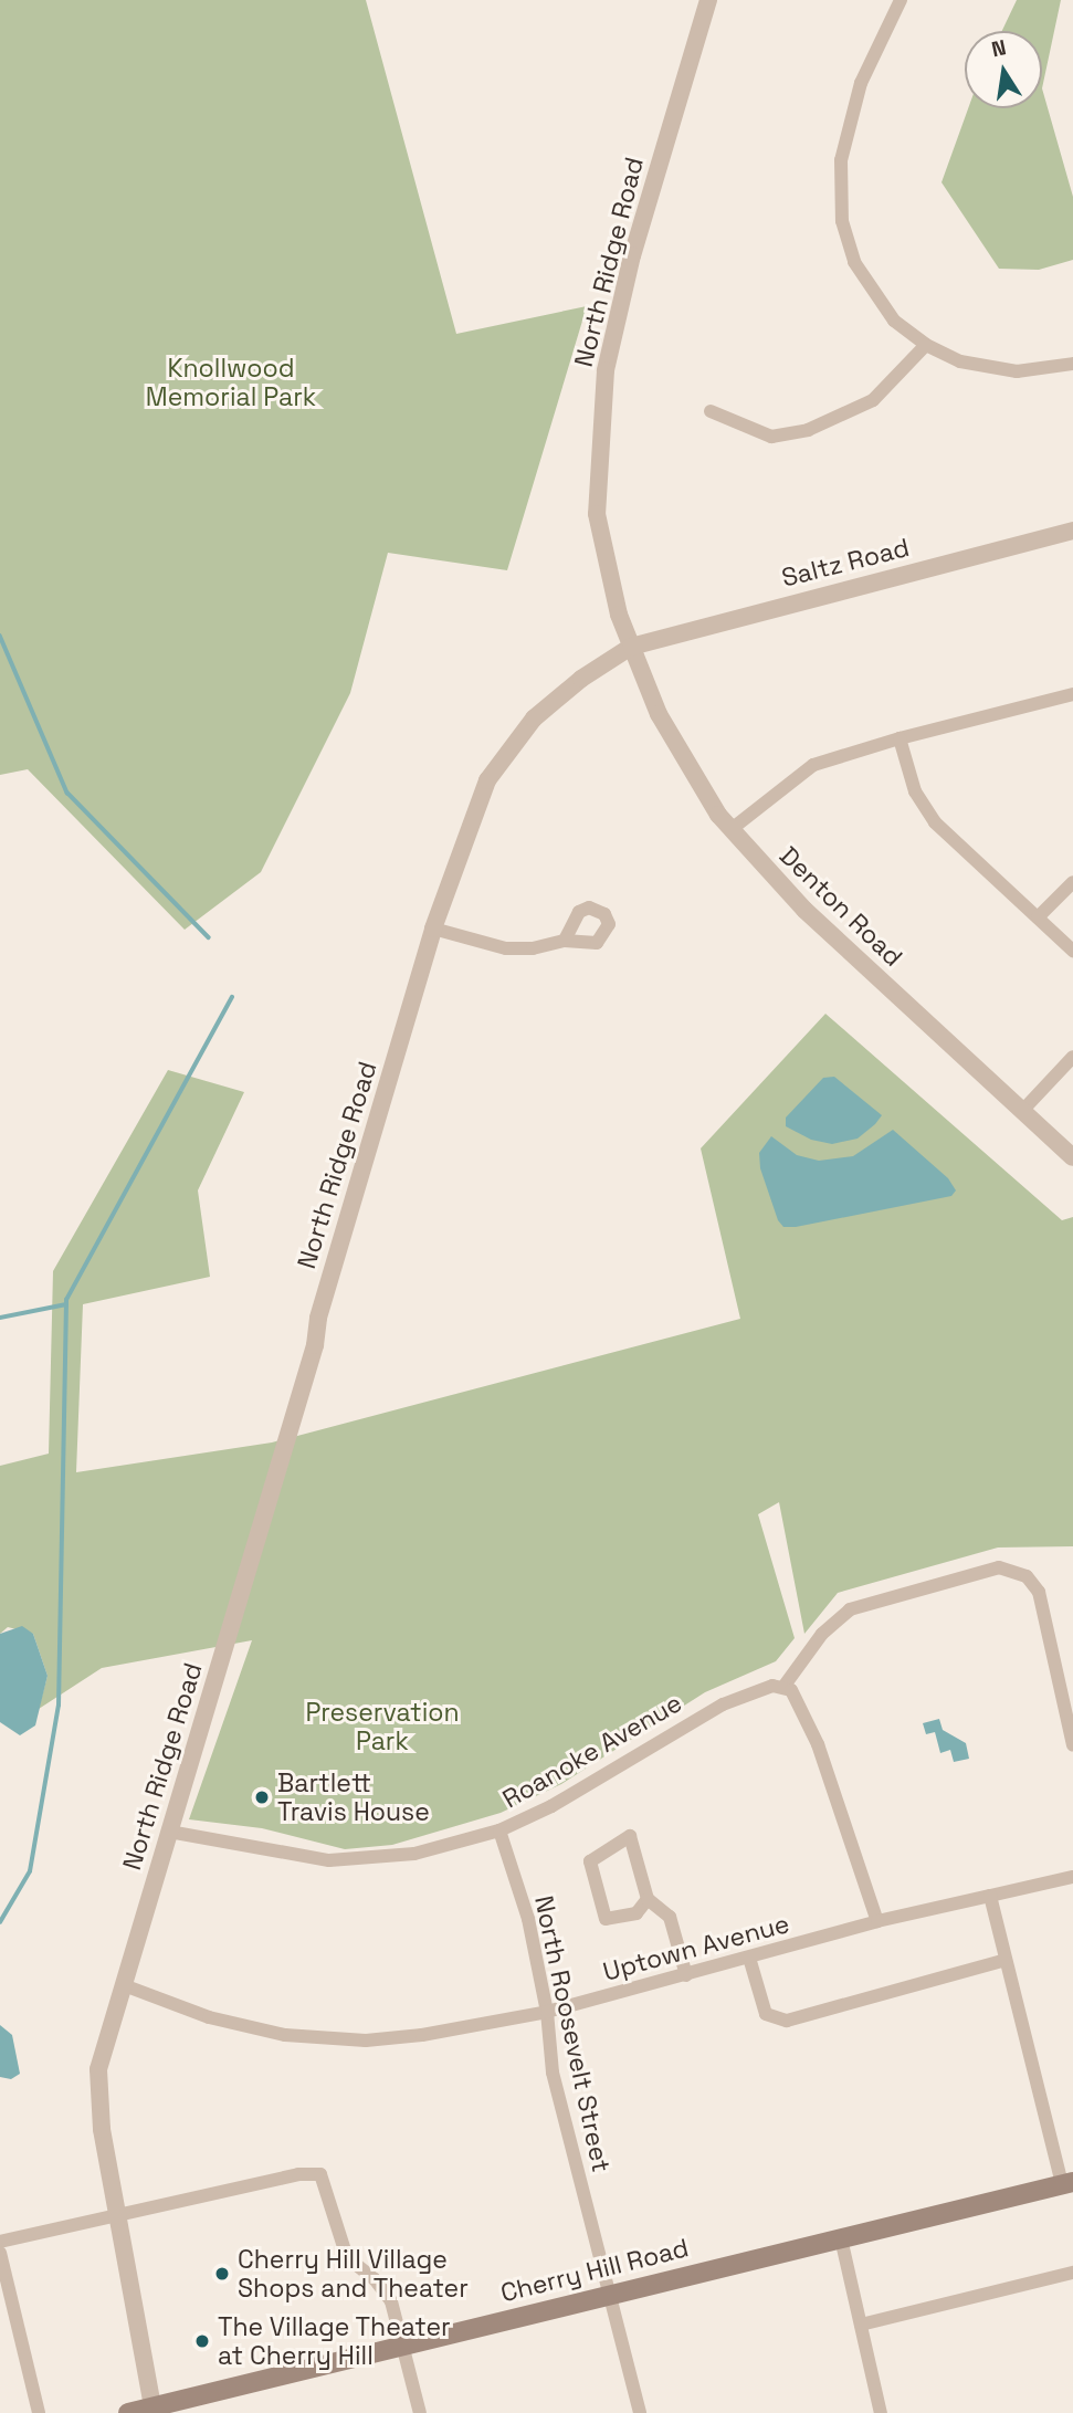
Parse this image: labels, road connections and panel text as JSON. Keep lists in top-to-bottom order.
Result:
{
  "streets": {
    "main road": ["Cherry Hill Road"],
    "street": [
      "North Ridge Road",
      "Saltz Road",
      "Denton Road",
      "Roanoke Avenue",
      "Uptown Avenue",
      "North Roosevelt Street"
    ]
  },
  "crossings": [
    ["North Ridge Road", "Saltz Road"],
    ["North Ridge Road", "Denton Road"],
    ["North Ridge Road", "Roanoke Avenue"],
    ["North Ridge Road", "Uptown Avenue"],
    ["North Ridge Road", "Cherry Hill Road"],
    ["Saltz Road", "Denton Road"],
    ["Roanoke Avenue", "North Roosevelt Street"],
    ["Uptown Avenue", "North Roosevelt Street"],
    ["North Roosevelt Street", "Cherry Hill Road"]
  ],
  "parks": ["Knollwood Memorial Park", "Preservation Park"],
  "places": ["Bartlett Travis House", "Cherry Hill Village Shops and Theater", "The Village Theater at Cherry Hill"],
  "north": "top"
}
